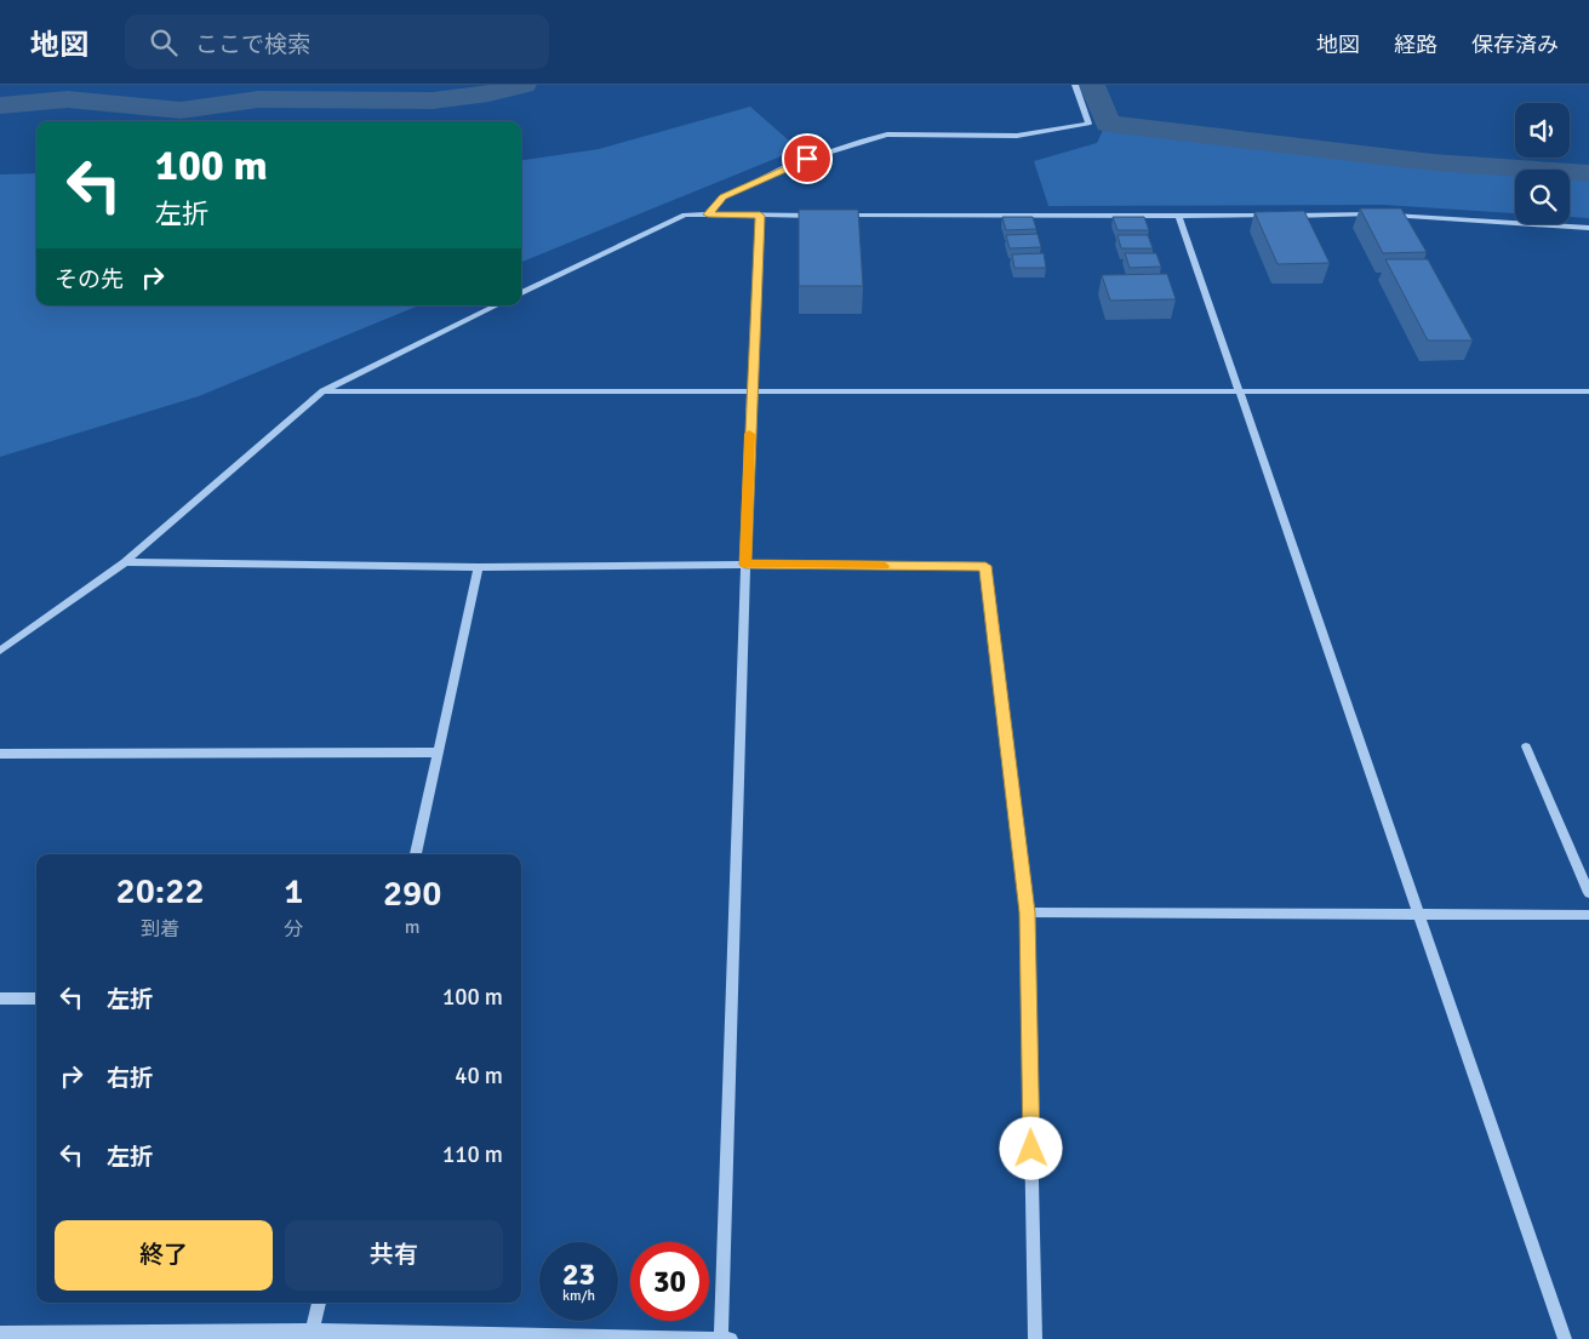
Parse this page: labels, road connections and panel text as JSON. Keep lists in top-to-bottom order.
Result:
{
  "page": {
    "header": "地図",
    "search": "ここで検索",
    "nav": ["地図", "経路", "保存済み"],
    "turn": ["100 m", "左折"],
    "then": "その先",
    "eta": [
      "20:22",
      "到着",
      "1",
      "分",
      "290",
      "m"
    ],
    "list": [
      {
        "name": "左折",
        "value": "100 m"
      },
      {
        "name": "右折",
        "value": "40 m"
      },
      {
        "name": "左折",
        "value": "110 m"
      }
    ],
    "buttons": ["終了", "共有"],
    "speed": "23 km/h",
    "limit": "30"
  }
}
